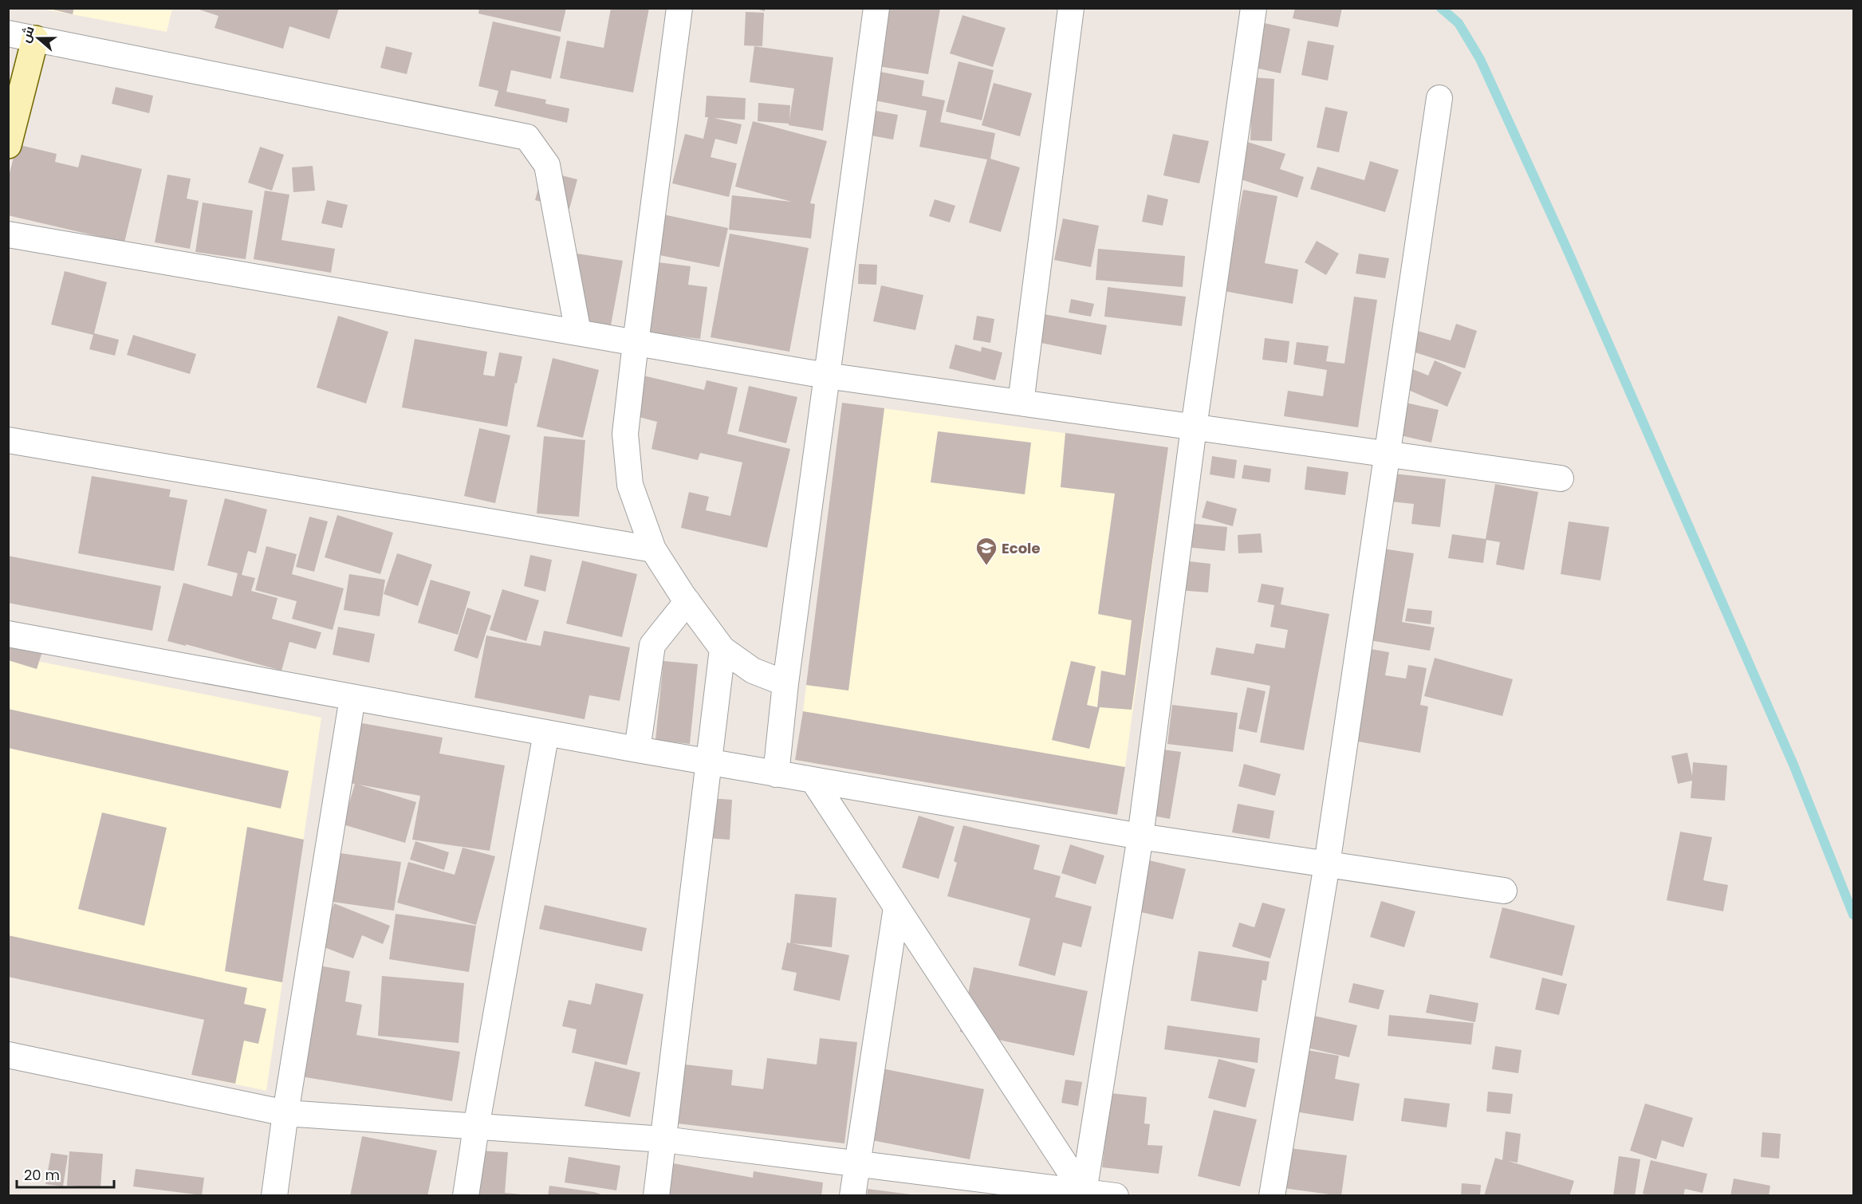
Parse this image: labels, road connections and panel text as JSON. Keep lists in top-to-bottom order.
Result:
{
  "places": {
    "school or university": ["Ecole"]
  },
  "scale_bar": "20 m",
  "north": "left"
}
